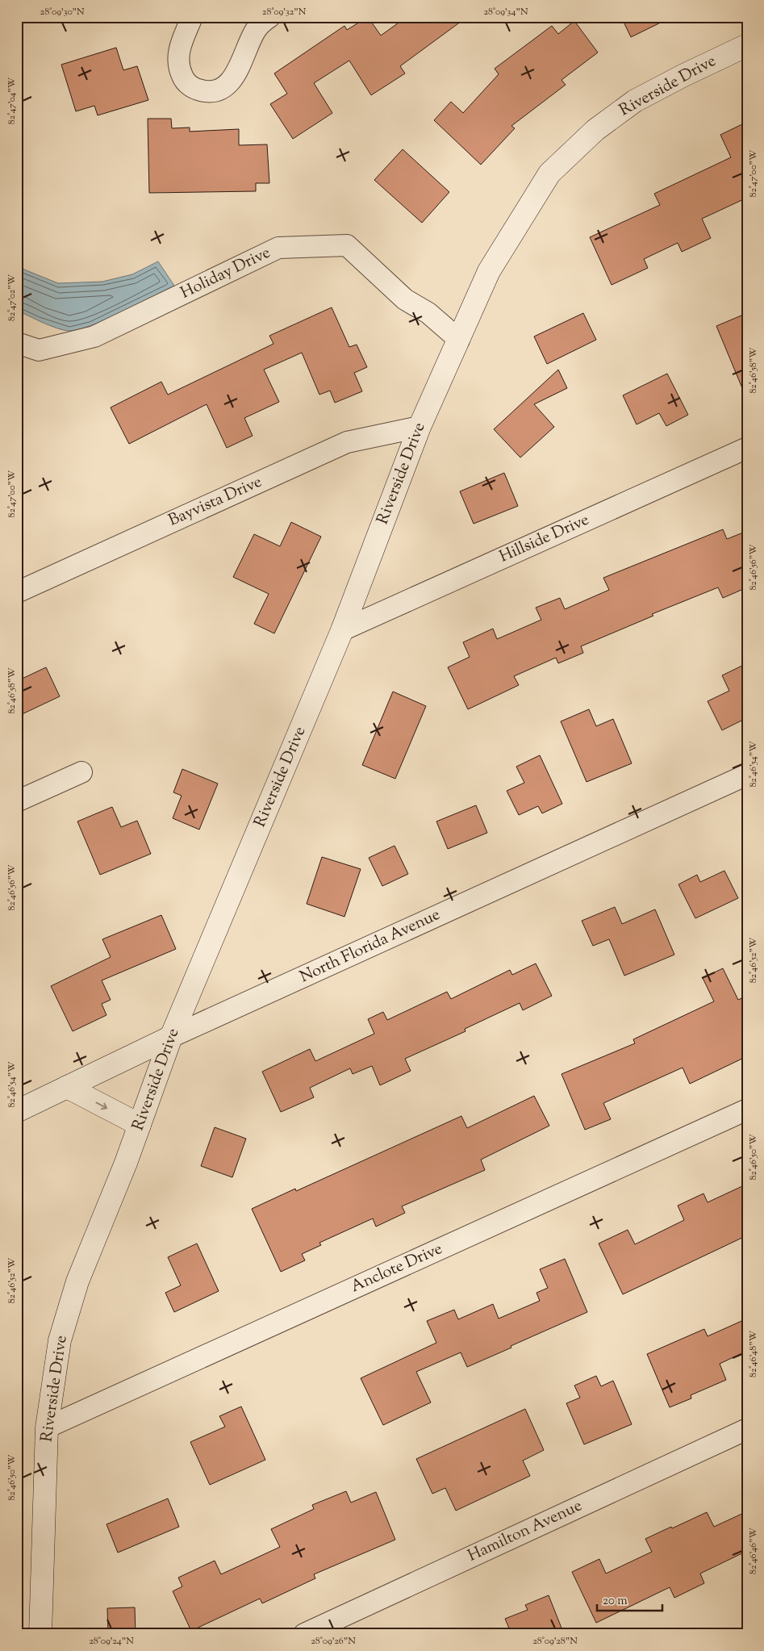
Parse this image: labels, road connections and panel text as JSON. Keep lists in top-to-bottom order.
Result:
{
  "streets": {
    "street": [
      "Riverside Drive",
      "Holiday Drive",
      "Bayvista Drive",
      "Hillside Drive",
      "North Florida Avenue",
      "Anclote Drive",
      "Hamilton Avenue"
    ]
  },
  "crossings": [
    ["Riverside Drive", "Holiday Drive"],
    ["Riverside Drive", "Bayvista Drive"],
    ["Riverside Drive", "Hillside Drive"],
    ["Riverside Drive", "North Florida Avenue"],
    ["Riverside Drive", "Anclote Drive"]
  ],
  "scale_bar": "20 m",
  "coordinates": [
    "28°09'30\"N",
    "28°09'32\"N",
    "28°09'34\"N",
    "82°47'04\"W",
    "82°47'00\"W",
    "82°47'02\"W",
    "82°46'58\"W",
    "82°46'56\"W",
    "82°46'54\"W",
    "82°46'52\"W",
    "82°46'50\"W",
    "82°46'48\"W",
    "82°46'46\"W",
    "28°09'24\"N",
    "28°09'26\"N",
    "28°09'28\"N"
  ]
}
